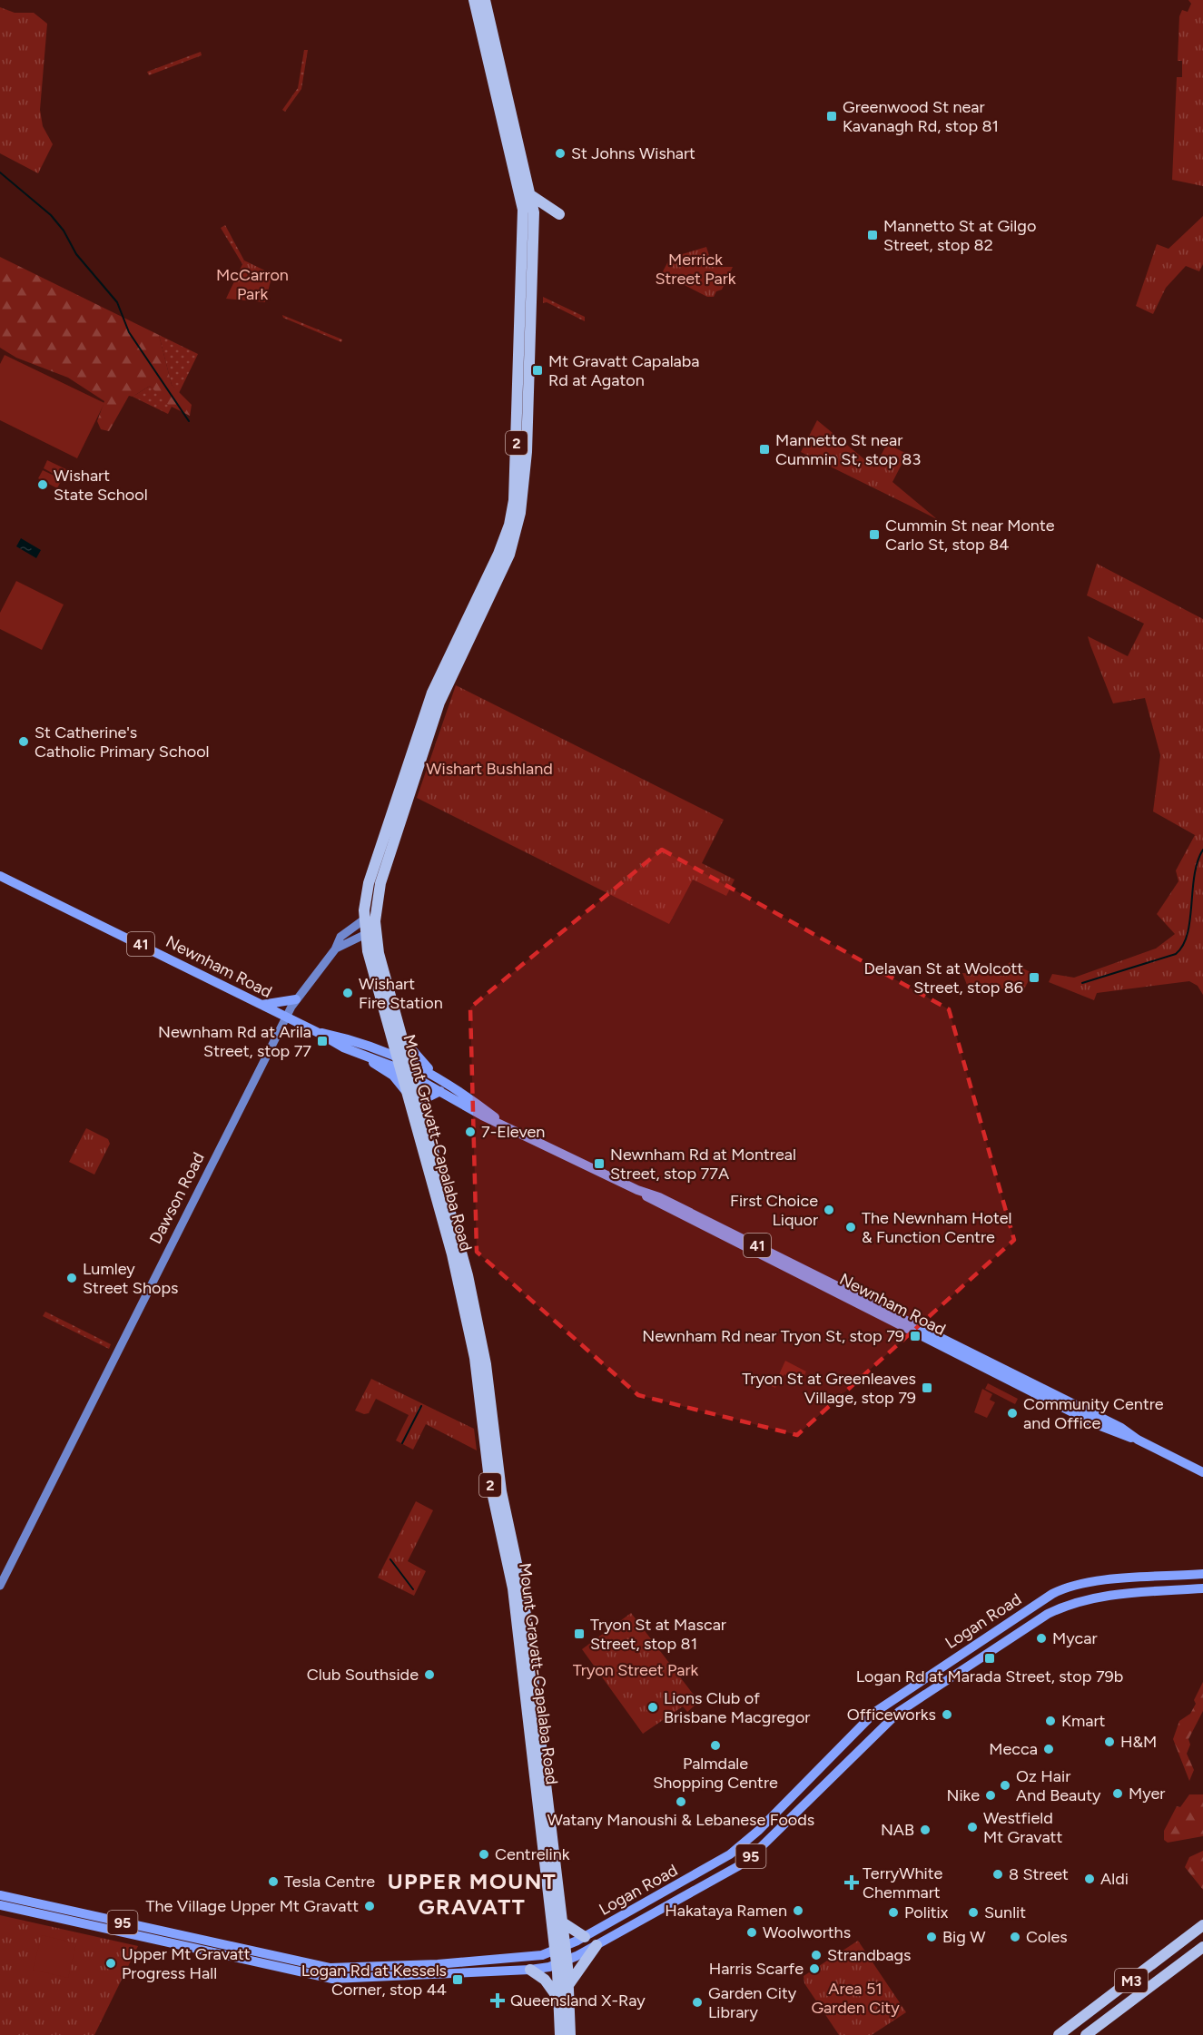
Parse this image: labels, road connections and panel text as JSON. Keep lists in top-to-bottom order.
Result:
{
  "streets": {
    "highway": ["2", "Mount Gravatt-Capalaba Road", "M3"],
    "main road": [
      "41",
      "Newnham Road",
      "Dawson Road",
      "Logan Road",
      "95"
    ]
  },
  "crossings": [
    ["2", "Mount Gravatt-Capalaba Road"],
    ["2", "Logan Road"],
    ["Newnham Road", "Mount Gravatt-Capalaba Road"],
    ["Newnham Road", "Dawson Road"],
    ["Mount Gravatt-Capalaba Road", "Dawson Road"],
    ["Mount Gravatt-Capalaba Road", "Logan Road"]
  ],
  "districts": ["UPPER MOUNT GRAVATT"],
  "parks": [
    "Merrick Street Park",
    "McCarron Park",
    "Wishart Bushland",
    "Tryon Street Park",
    "Area 51 Garden City"
  ],
  "places": {
    "transit": [
      "Greenwood St near Kavanagh Rd, stop 81",
      "Mannetto St at Gilgo Street, stop 82",
      "Mt Gravatt Capalaba Rd at Agaton",
      "Mannetto St near Cummin St, stop 83",
      "Cummin St near Monte Carlo St, stop 84",
      "Delavan St at Wolcott Street, stop 86",
      "Newnham Rd at Arila Street, stop 77",
      "Newnham Rd at Montreal Street, stop 77A",
      "Newnham Rd near Tryon St, stop 79",
      "Tryon St at Greenleaves Village, stop 79",
      "Tryon St at Mascar Street, stop 81",
      "Logan Rd at Marada Street, stop 79b",
      "Logan Rd at Kessels Corner, stop 44"
    ],
    "other": [
      "St Johns Wishart",
      "Wishart State School",
      "St Catherine's Catholic Primary School",
      "Wishart Fire Station",
      "7-Eleven",
      "First Choice Liquor",
      "The Newnham Hotel & Function Centre",
      "Lumley Street Shops",
      "Community Centre and Office",
      "Mycar",
      "Club Southside",
      "Lions Club of Brisbane Macgregor",
      "Officeworks",
      "Kmart",
      "H&M",
      "Palmdale Shopping Centre",
      "Mecca",
      "Oz Hair And Beauty",
      "Myer",
      "Nike",
      "Watany Manoushi & Lebanese Foods",
      "Westfield Mt Gravatt",
      "NAB",
      "Centrelink",
      "8 Street",
      "Aldi",
      "Tesla Centre",
      "The Village Upper Mt Gravatt",
      "Hakataya Ramen",
      "Politix",
      "Sunlit",
      "Woolworths",
      "Big W",
      "Coles",
      "Strandbags",
      "Upper Mt Gravatt Progress Hall",
      "Harris Scarfe",
      "Garden City Library"
    ],
    "health": ["TerryWhite Chemmart", "Queensland X-Ray"]
  }
}
